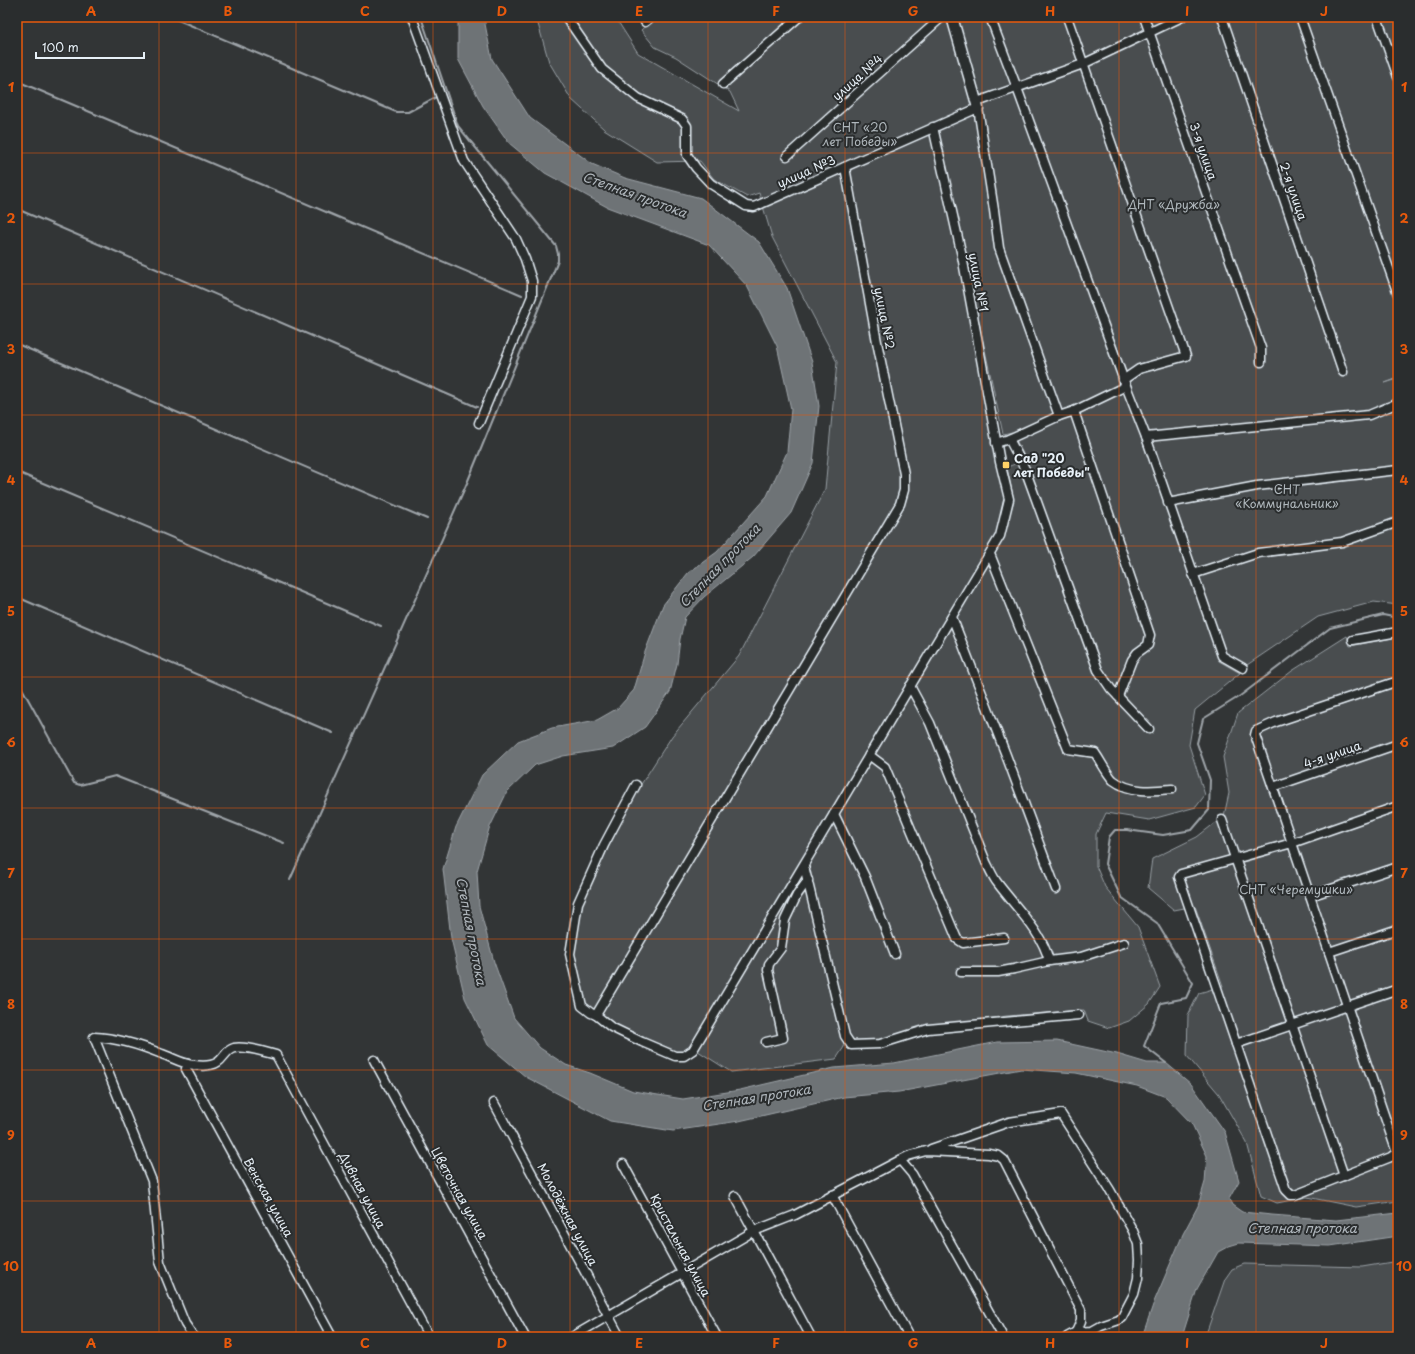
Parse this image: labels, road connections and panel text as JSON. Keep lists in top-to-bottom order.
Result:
{
  "streets": {
    "street": [
      "улица №4",
      "3-я улица",
      "улица №3",
      "2-я улица",
      "улица №1",
      "улица №2",
      "4-я улица",
      "Дивная улица",
      "Цветочная улица",
      "Венская улица",
      "Молодёжная улица",
      "Кристальная улица"
    ]
  },
  "crossings": [
    ["3-я улица", "улица №3"],
    ["улица №3", "улица №1"],
    ["улица №3", "улица №2"],
    ["улица №1", "улица №2"]
  ],
  "water": ["Степная протока"],
  "parks": [
    "СНТ «20 лет Победы»",
    "ДНТ «Дружба»",
    "СНТ «Коммунальник»",
    "СНТ «Черемушки»"
  ],
  "places": {
    "transit": ["Сад \"20 лет Победы\""]
  },
  "scale_bar": "100 m",
  "grid": {
    "columns": [
      "A",
      "B",
      "C",
      "D",
      "E",
      "F",
      "G",
      "H",
      "I",
      "J"
    ],
    "rows": [
      "1",
      "2",
      "3",
      "4",
      "5",
      "6",
      "7",
      "8",
      "9",
      "10"
    ]
  }
}
